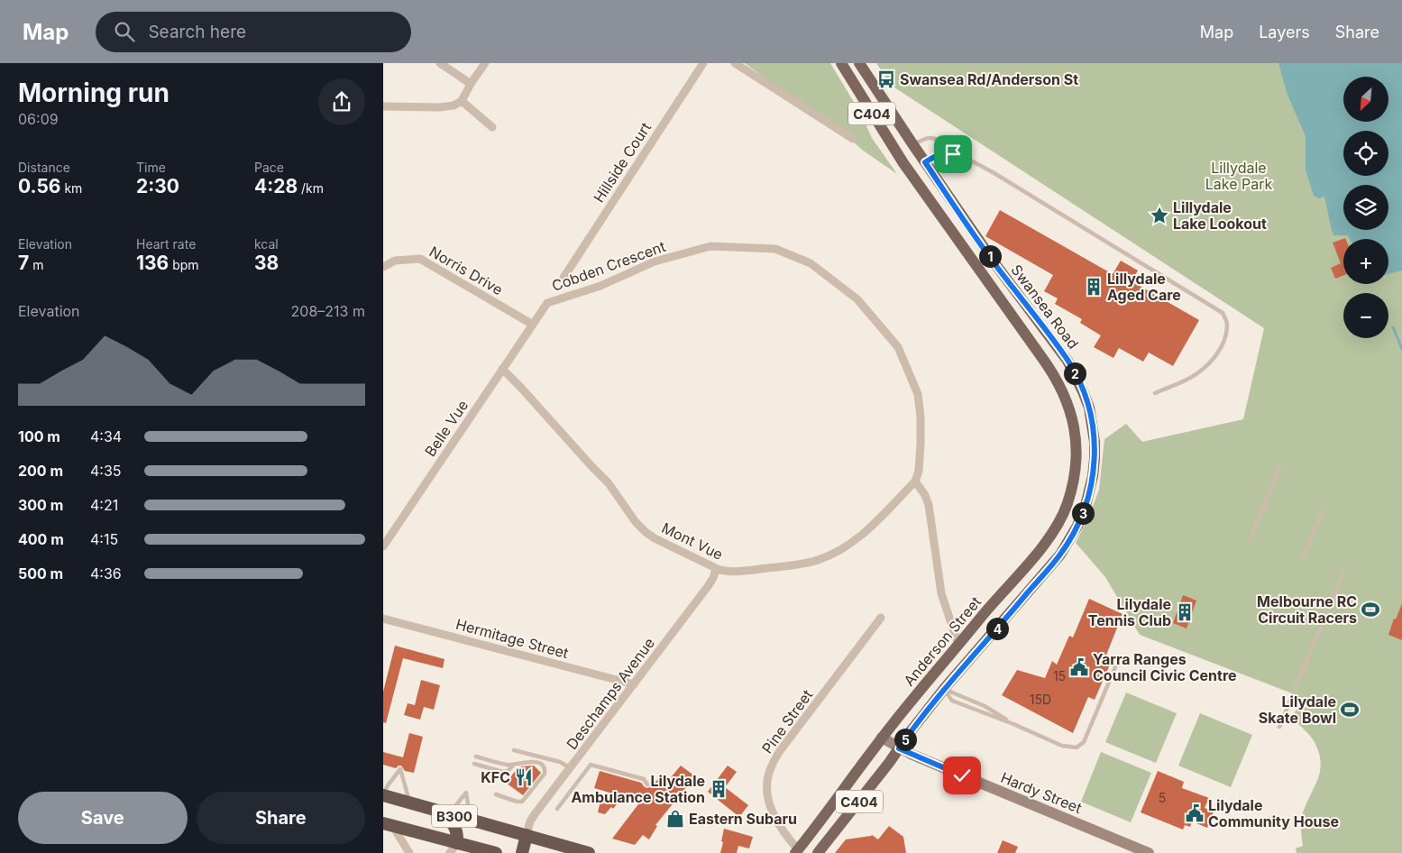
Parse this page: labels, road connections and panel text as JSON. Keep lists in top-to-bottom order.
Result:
{
  "streets": {
    "highway": ["B300"],
    "main road": [
      "C404",
      "Swansea Road",
      "Anderson Street",
      "Hardy Street"
    ],
    "street": [
      "Hillside Court",
      "Cobden Crescent",
      "Norris Drive",
      "Belle Vue",
      "Mont Vue",
      "Hermitage Street",
      "Deschamps Avenue",
      "Pine Street"
    ]
  },
  "crossings": [
    ["C404", "Swansea Road"],
    ["C404", "Anderson Street"],
    ["C404", "Hardy Street"],
    ["Cobden Crescent", "Norris Drive"],
    ["Cobden Crescent", "Belle Vue"],
    ["Cobden Crescent", "Mont Vue"],
    ["Norris Drive", "Belle Vue"],
    ["Belle Vue", "Mont Vue"],
    ["Mont Vue", "Deschamps Avenue"],
    ["Hermitage Street", "Deschamps Avenue"],
    ["Anderson Street", "Pine Street"],
    ["Anderson Street", "Hardy Street"],
    ["Deschamps Avenue", "B300"]
  ],
  "parks": ["Lillydale Lake Park"],
  "places": {
    "bus stop": ["Swansea Rd/Anderson St"],
    "place": ["Lillydale Lake Lookout"],
    "building": ["Lillydale Aged Care", "Lilydale Tennis Club", "Lilydale Ambulance Station"],
    "sports": ["Melbourne RC Circuit Racers", "Lilydale Skate Bowl"],
    "public building": ["Yarra Ranges Council Civic Centre", "Lilydale Community House"],
    "restaurant": ["KFC"],
    "shop": ["Eastern Subaru"]
  },
  "house_numbers": ["15", "15D", "5"],
  "north": "bottom left",
  "page": {
    "header": "Map",
    "search": "Search here",
    "nav": ["Map", "Layers", "Share"],
    "heading": ["Morning run", "06:09"],
    "map_buttons": ["+", "−"],
    "stats": [
      ["Distance", "0.56 km"],
      ["Time", "2:30"],
      ["Pace", "4:28 /km"],
      ["Elevation", "7 m"],
      ["Heart rate", "136 bpm"],
      ["kcal", "38"]
    ],
    "pins": [
      "1",
      "2",
      "3",
      "4",
      "5"
    ],
    "chart": ["Elevation", "208–213 m"],
    "list": [
      {
        "name": "100 m",
        "note": "4:34"
      },
      {
        "name": "200 m",
        "note": "4:35"
      },
      {
        "name": "300 m",
        "note": "4:21"
      },
      {
        "name": "400 m",
        "note": "4:15"
      },
      {
        "name": "500 m",
        "note": "4:36"
      }
    ],
    "buttons": ["Save", "Share"]
  }
}
